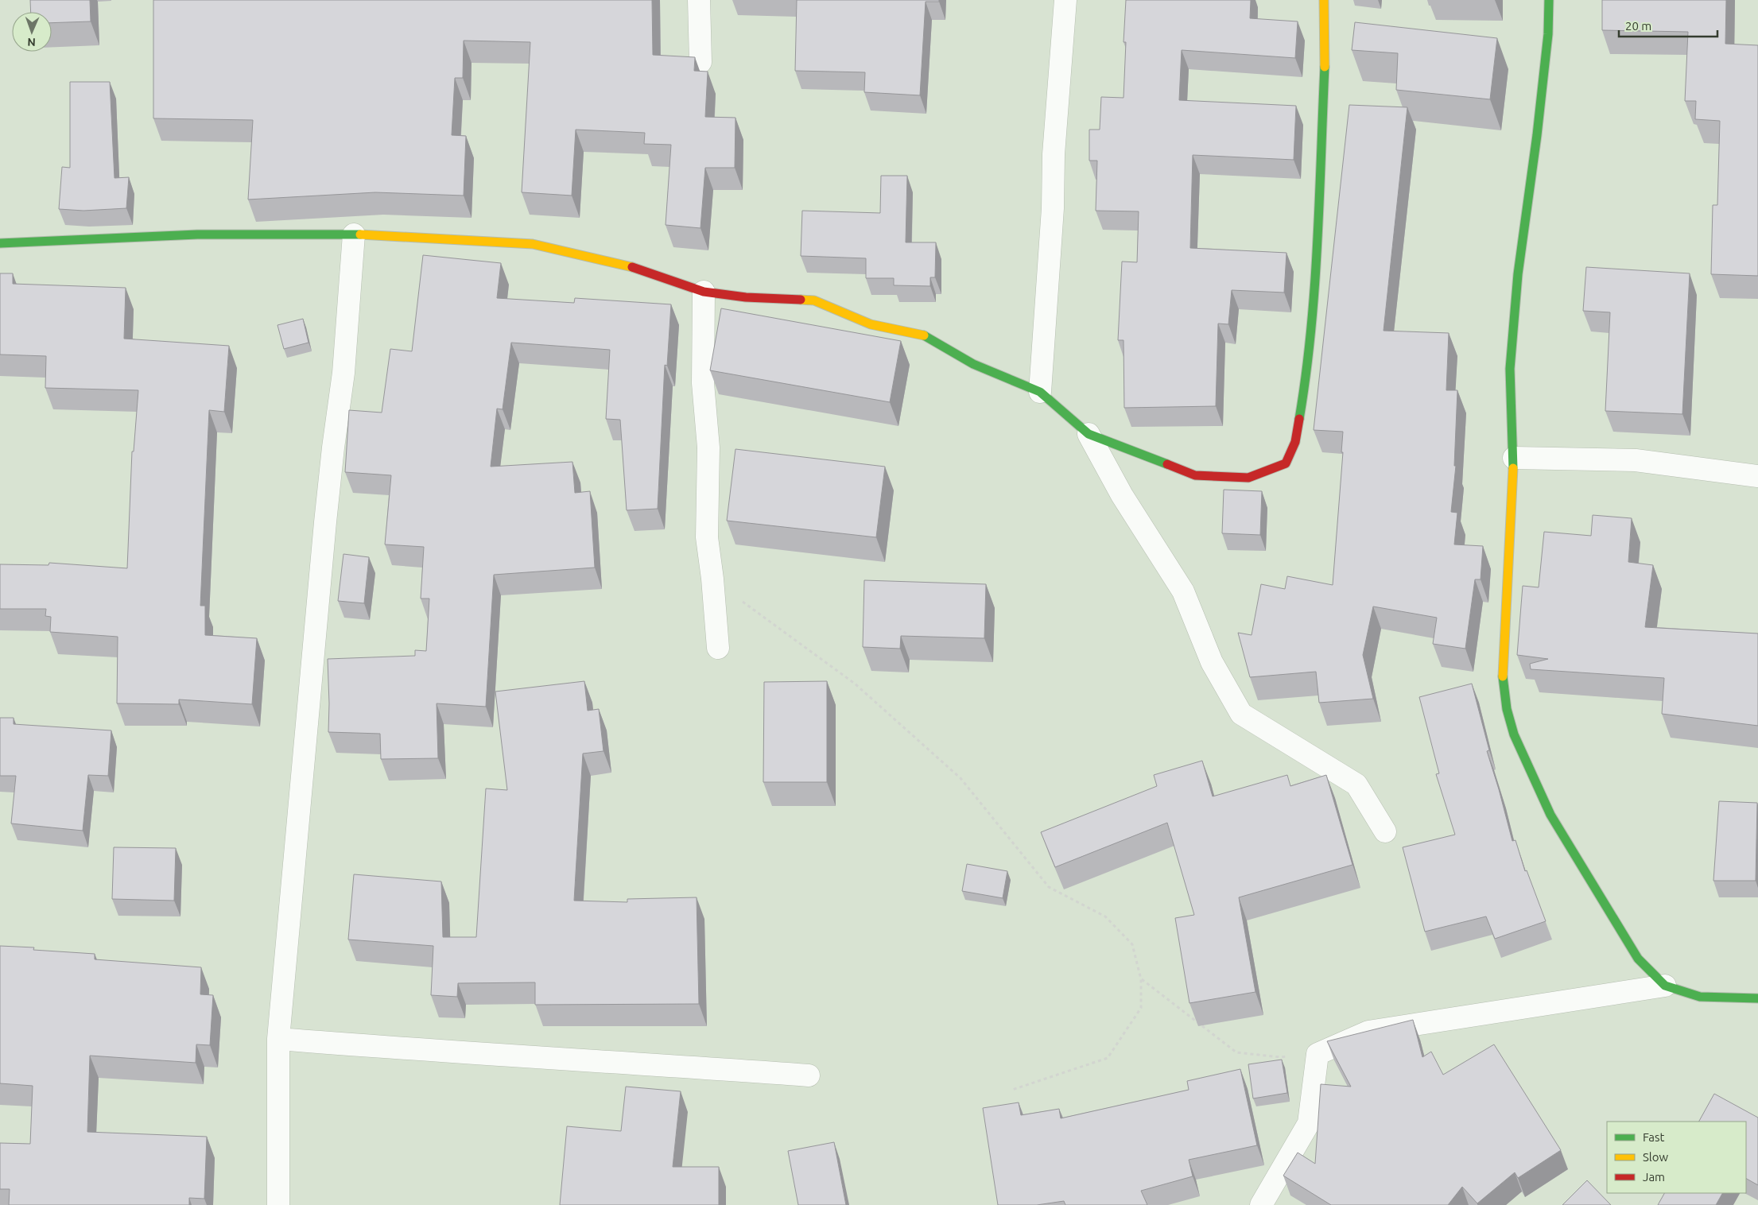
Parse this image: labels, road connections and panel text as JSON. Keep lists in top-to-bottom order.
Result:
{
  "legend": ["Fast", "Slow", "Jam"],
  "scale_bar": "20 m",
  "north": "bottom"
}
